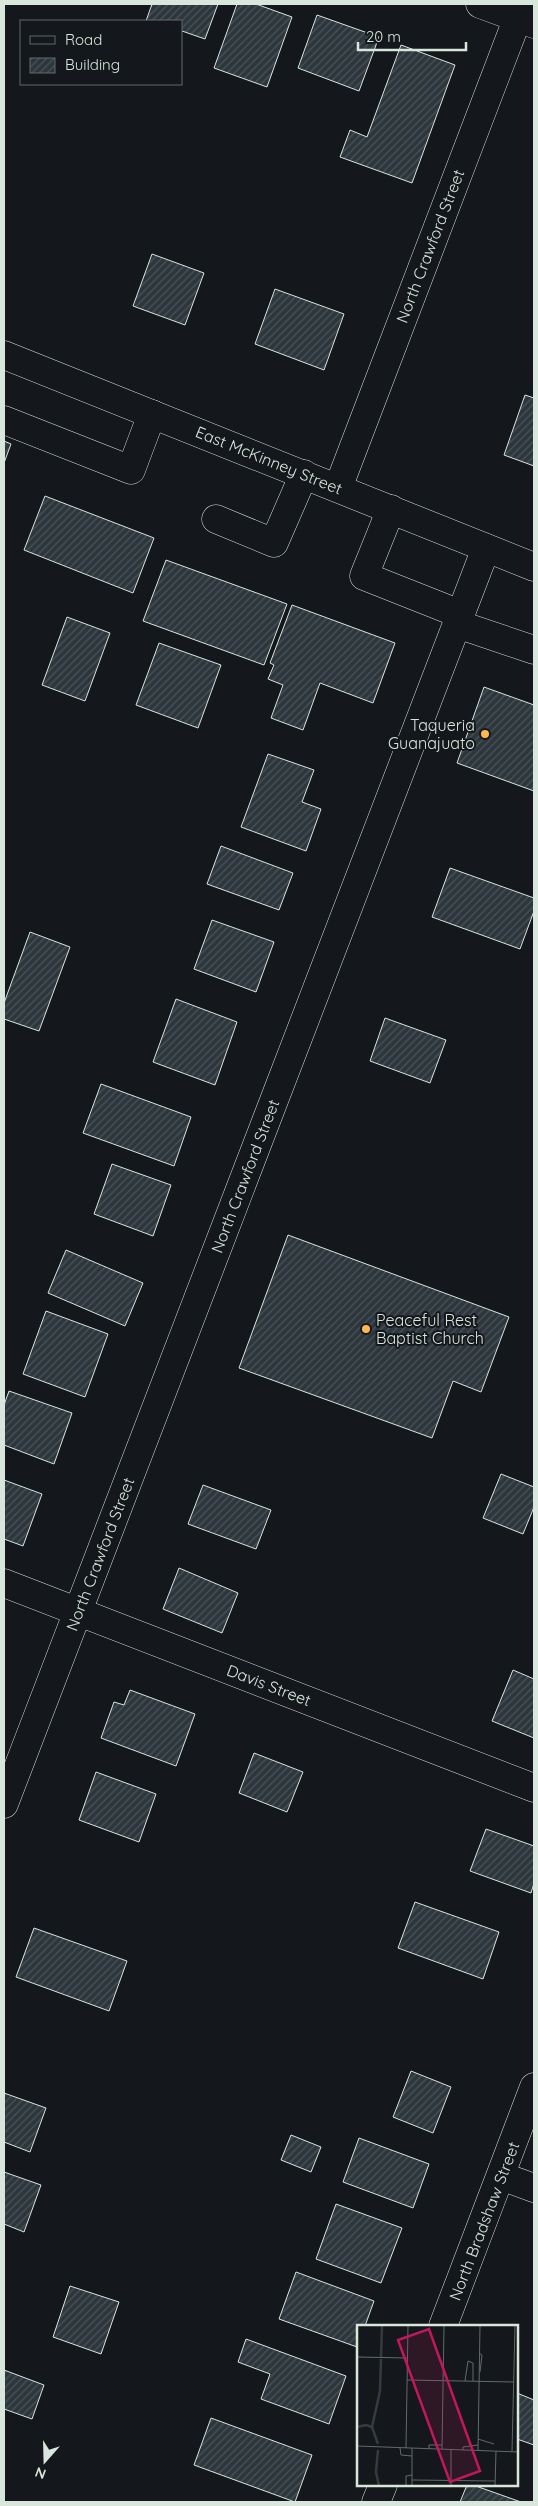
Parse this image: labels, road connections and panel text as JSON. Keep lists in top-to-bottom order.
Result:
{
  "streets": {
    "street": [
      "North Crawford Street",
      "East McKinney Street",
      "Davis Street",
      "North Bradshaw Street"
    ]
  },
  "crossings": [
    ["North Crawford Street", "East McKinney Street"],
    ["North Crawford Street", "Davis Street"]
  ],
  "places": ["Taqueria Guanajuato", "Peaceful Rest Baptist Church"],
  "legend": ["Road", "Building"],
  "scale_bar": "20 m",
  "north": "bottom"
}
